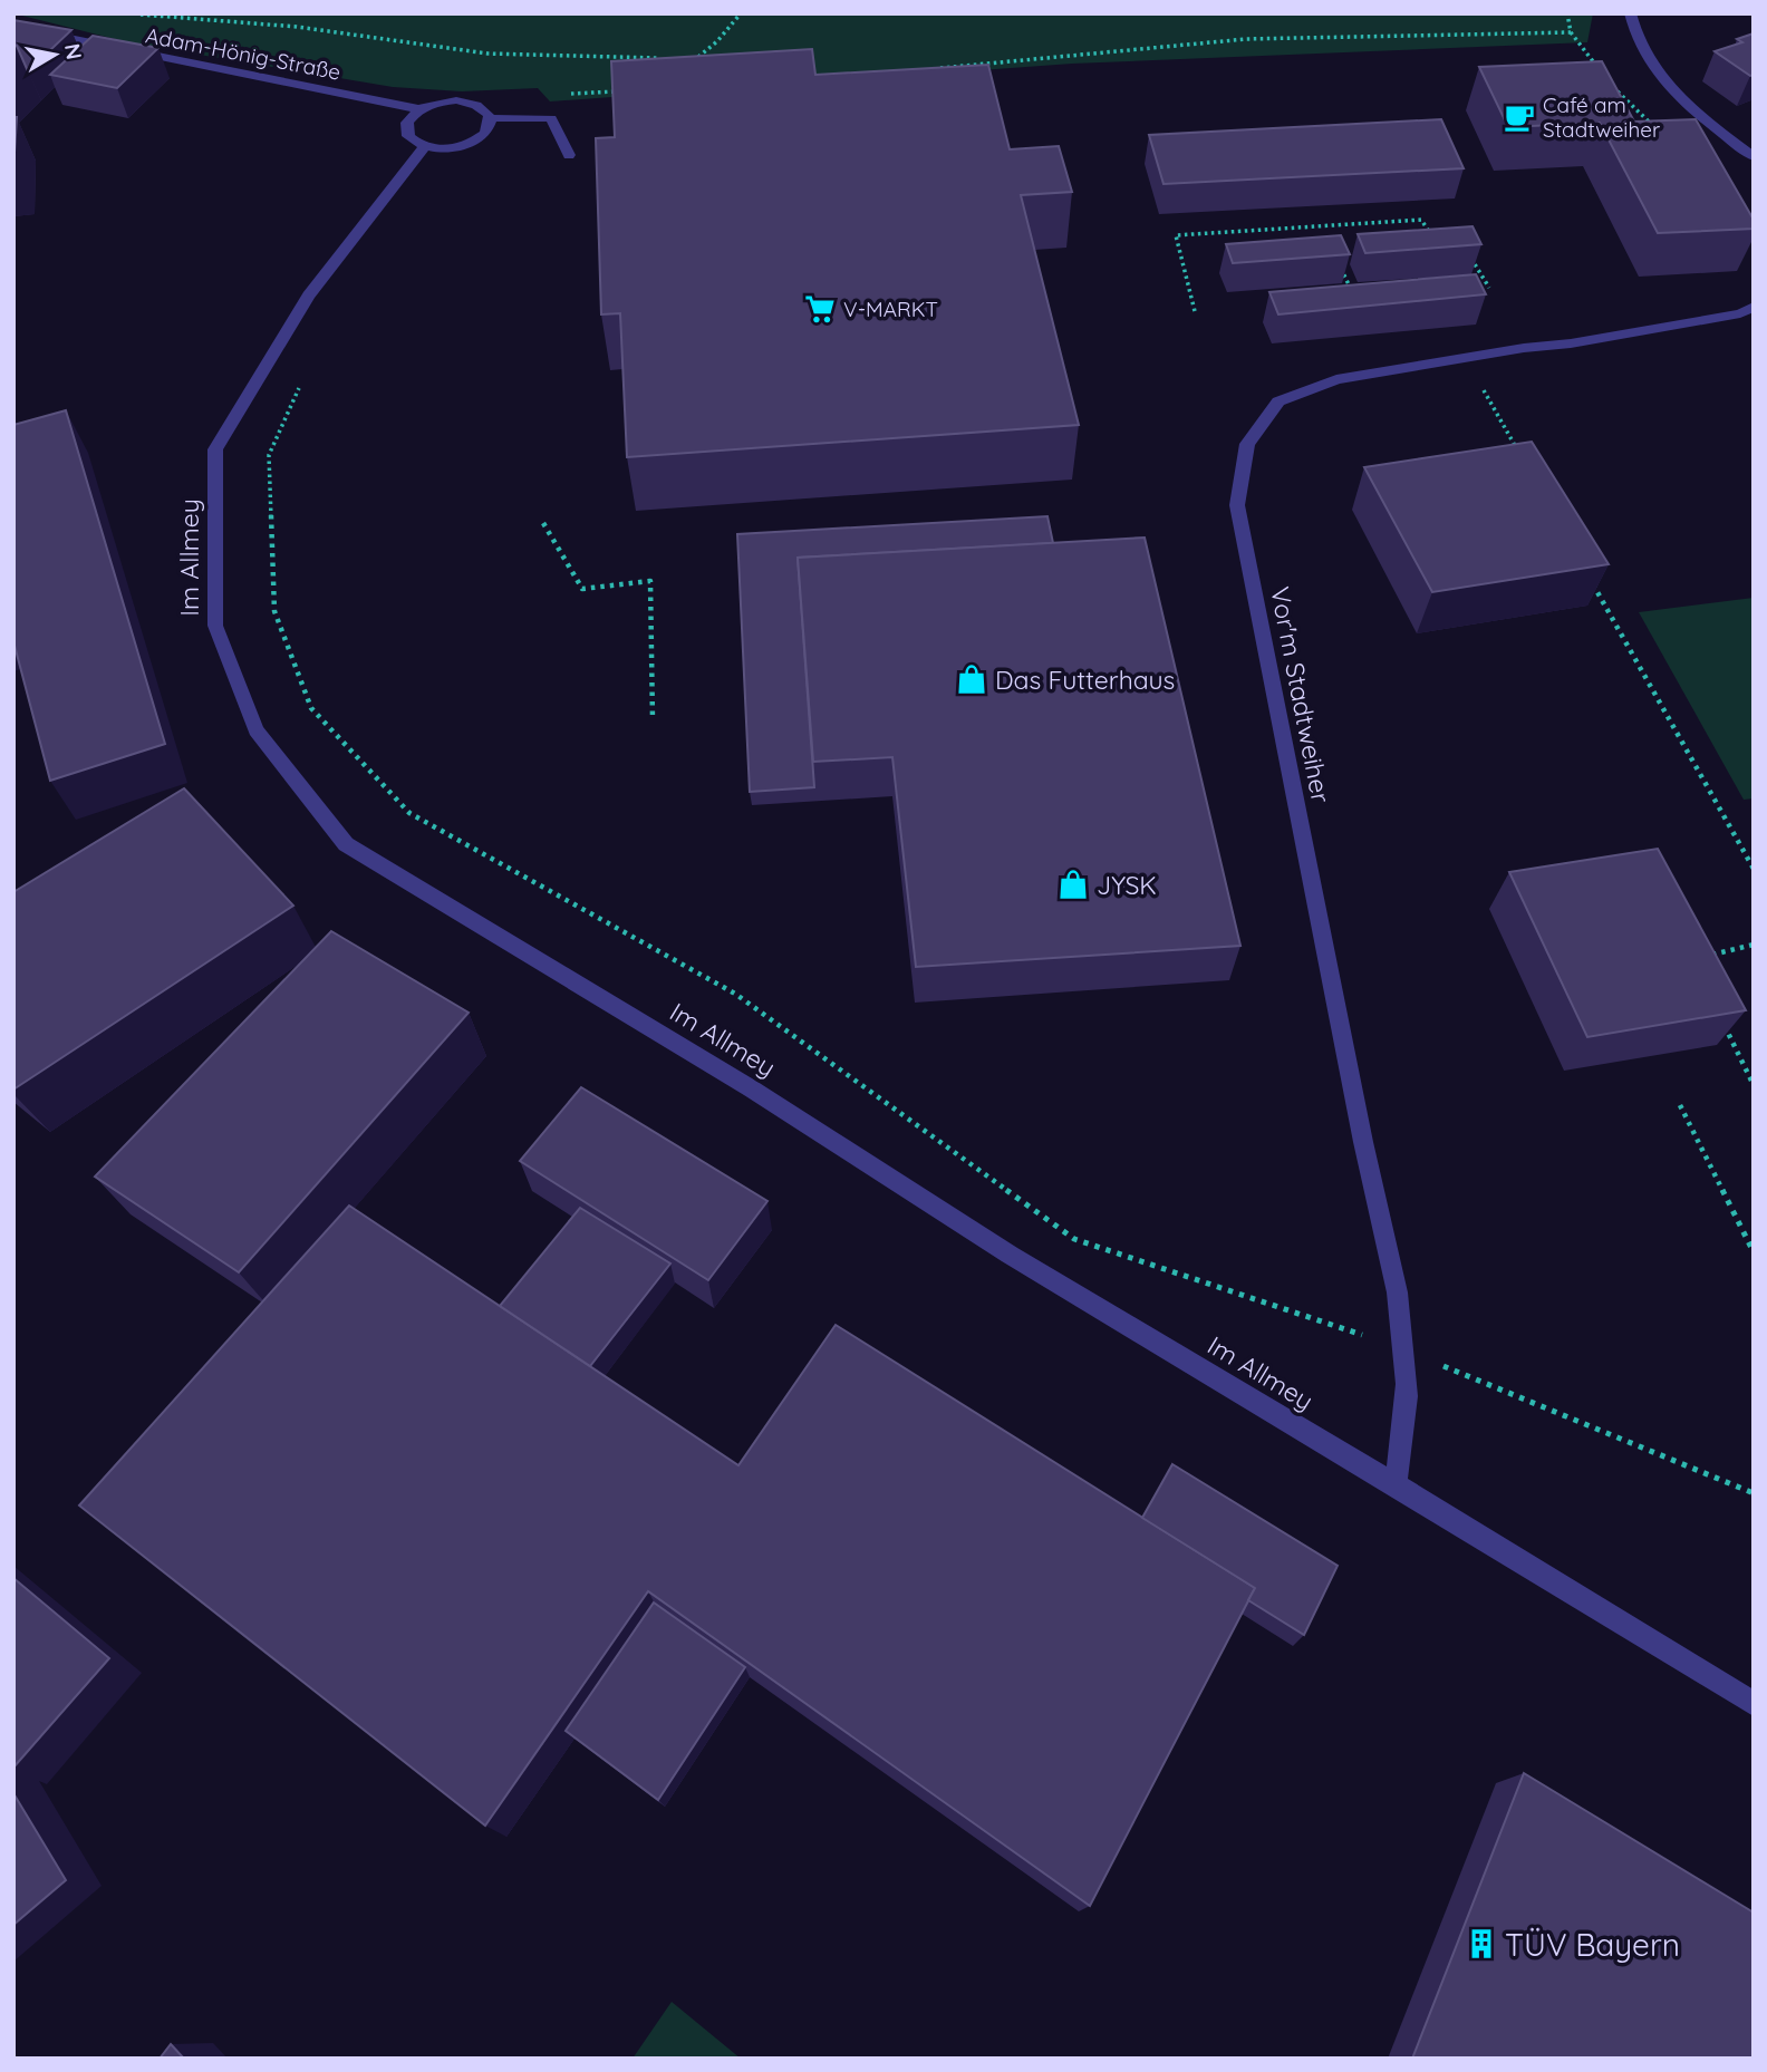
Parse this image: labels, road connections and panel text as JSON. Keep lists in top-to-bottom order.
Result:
{
  "streets": {
    "street": ["Adam-Hönig-Straße", "Im Allmey", "Vor'm Stadtweiher"]
  },
  "crossings": [
    ["Im Allmey", "Vor'm Stadtweiher"]
  ],
  "places": {
    "cafe": ["Café am Stadtweiher"],
    "supermarket": ["V-MARKT"],
    "shop": ["Das Futterhaus", "JYSK"],
    "building": ["TÜV Bayern"]
  },
  "north": "right"
}
